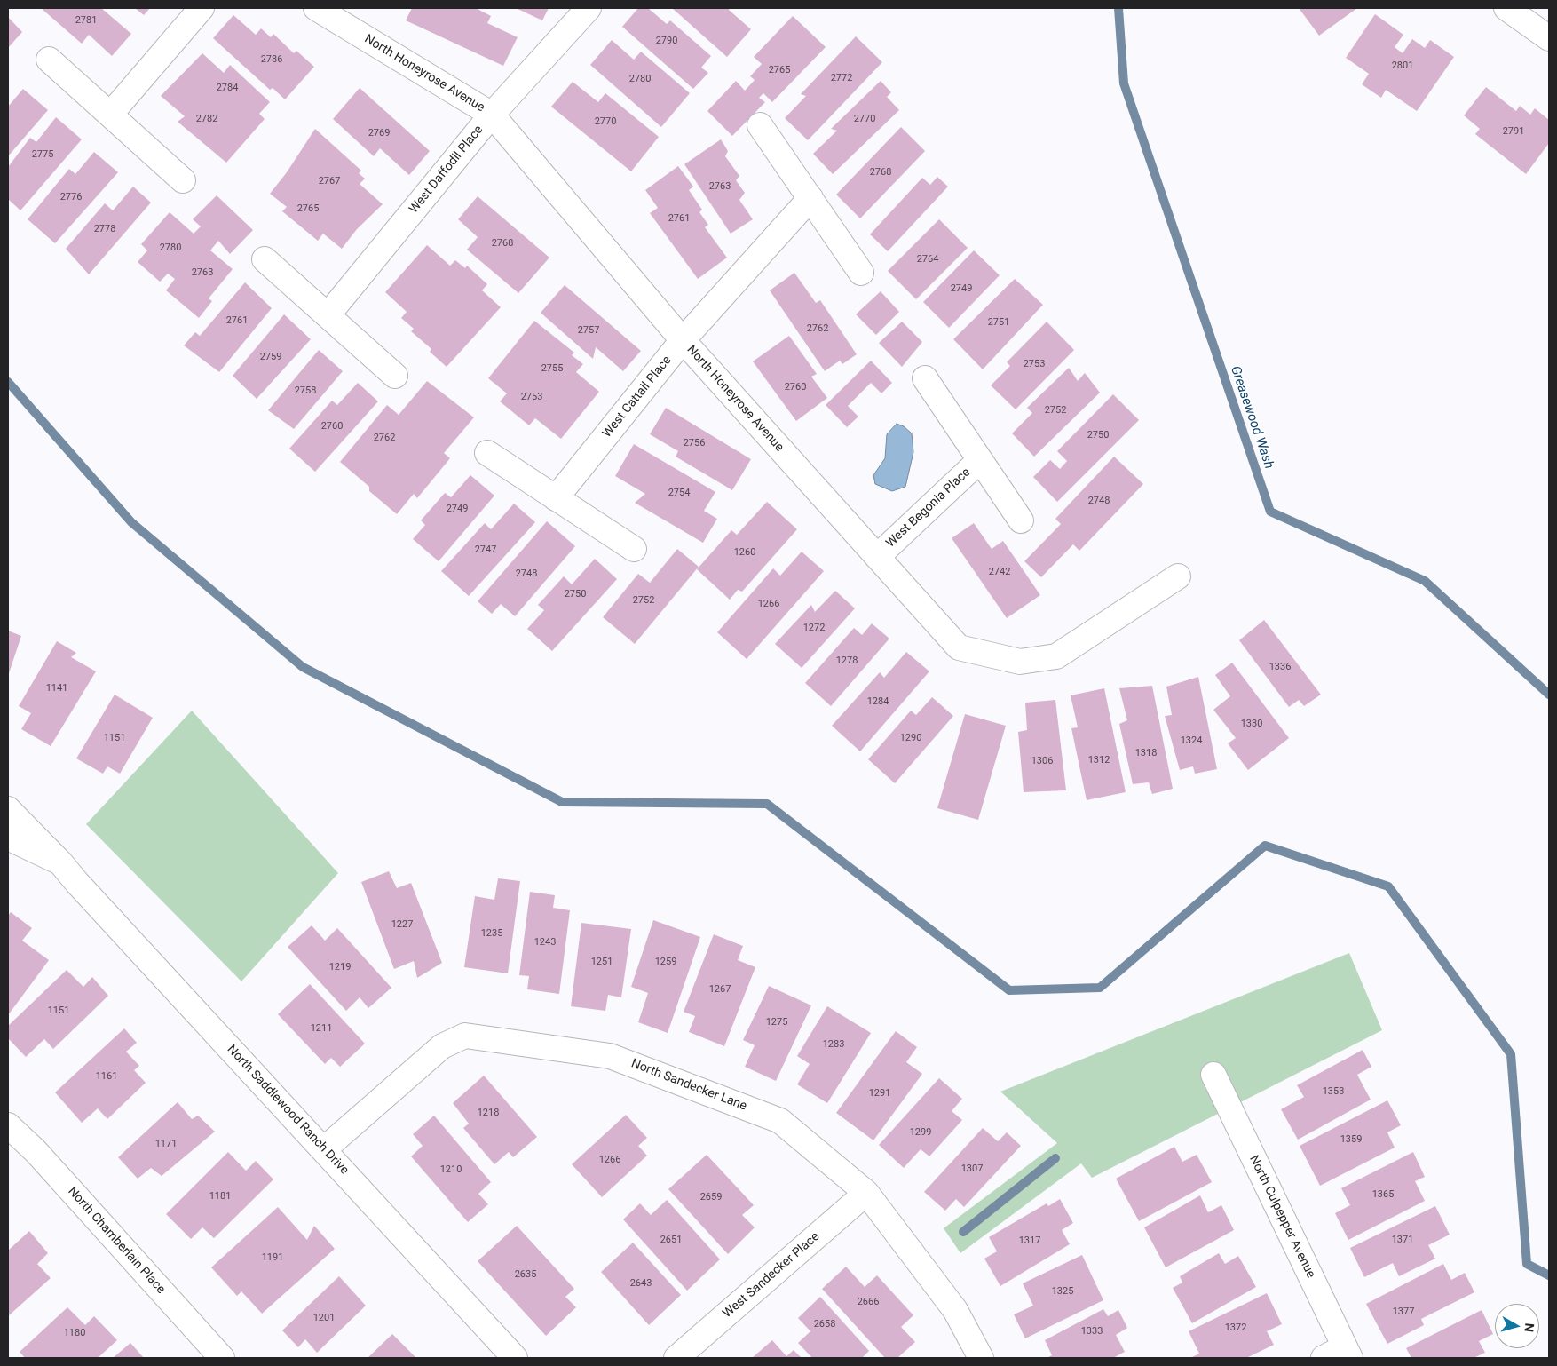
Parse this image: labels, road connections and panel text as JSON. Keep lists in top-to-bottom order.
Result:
{
  "streets": {
    "street": [
      "North Honeyrose Avenue",
      "West Daffodil Place",
      "West Cattail Place",
      "West Begonia Place",
      "North Sandecker Lane",
      "North Saddlewood Ranch Drive",
      "North Culpepper Avenue",
      "North Chamberlain Place",
      "West Sandecker Place"
    ]
  },
  "crossings": [
    ["North Honeyrose Avenue", "West Daffodil Place"],
    ["North Honeyrose Avenue", "West Cattail Place"],
    ["North Honeyrose Avenue", "West Begonia Place"],
    ["North Sandecker Lane", "North Saddlewood Ranch Drive"],
    ["North Sandecker Lane", "West Sandecker Place"]
  ],
  "water": ["Greasewood Wash"],
  "house_numbers": [
    "2781",
    "2790",
    "2786",
    "2801",
    "2765",
    "2772",
    "2780",
    "2784",
    "2782",
    "2770",
    "2770",
    "2791",
    "2769",
    "2775",
    "2768",
    "2767",
    "2763",
    "2776",
    "2765",
    "2761",
    "2778",
    "2768",
    "2780",
    "2764",
    "2763",
    "2749",
    "2761",
    "2751",
    "2762",
    "2757",
    "2759",
    "2753",
    "2755",
    "2760",
    "2758",
    "2753",
    "2752",
    "2760",
    "2750",
    "2762",
    "2756",
    "2754",
    "2748",
    "2749",
    "2747",
    "1260",
    "2742",
    "2748",
    "2750",
    "2752",
    "1266",
    "1272",
    "1278",
    "1336",
    "1141",
    "1284",
    "1330",
    "1151",
    "1290",
    "1324",
    "1318",
    "1312",
    "1306",
    "1227",
    "1235",
    "1243",
    "1251",
    "1259",
    "1219",
    "1267",
    "1151",
    "1275",
    "1211",
    "1283",
    "1161",
    "1353",
    "1291",
    "1218",
    "1299",
    "1359",
    "1171",
    "1266",
    "1307",
    "1210",
    "1365",
    "1181",
    "2659",
    "2651",
    "1371",
    "1317",
    "1191",
    "2635",
    "2643",
    "1325",
    "2666",
    "1377",
    "1201",
    "2658",
    "1372",
    "1333",
    "1180"
  ],
  "north": "right"
}
